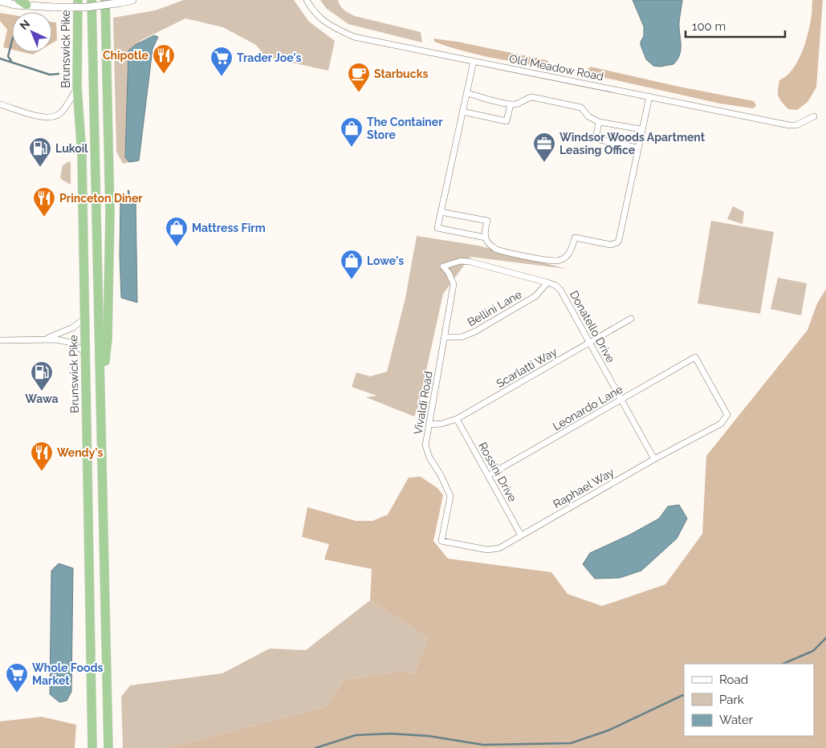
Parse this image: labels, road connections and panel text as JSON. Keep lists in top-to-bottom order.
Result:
{
  "streets": {
    "highway": ["Brunswick Pike"],
    "street": [
      "Old Meadow Road",
      "Bellini Lane",
      "Donatello Drive",
      "Scarlatti Way",
      "Vivaldi Road",
      "Leonardo Lane",
      "Rossini Drive",
      "Raphael Way"
    ]
  },
  "crossings": [
    ["Bellini Lane", "Donatello Drive"],
    ["Bellini Lane", "Vivaldi Road"],
    ["Donatello Drive", "Scarlatti Way"],
    ["Donatello Drive", "Vivaldi Road"],
    ["Donatello Drive", "Leonardo Lane"],
    ["Donatello Drive", "Raphael Way"],
    ["Scarlatti Way", "Vivaldi Road"],
    ["Scarlatti Way", "Rossini Drive"],
    ["Vivaldi Road", "Raphael Way"],
    ["Leonardo Lane", "Rossini Drive"],
    ["Leonardo Lane", "Raphael Way"],
    ["Rossini Drive", "Raphael Way"]
  ],
  "places": {
    "restaurant": ["Chipotle", "Princeton Diner", "Wendy's"],
    "supermarket": ["Trader Joe's", "Whole Foods Market"],
    "cafe": ["Starbucks"],
    "shop": ["The Container Store", "Mattress Firm", "Lowe's"],
    "office": ["Windsor Woods Apartment Leasing Office"],
    "fuel station": ["Lukoil", "Wawa"]
  },
  "legend": ["Road", "Park", "Water"],
  "scale_bar": "100 m",
  "north": "top left"
}
